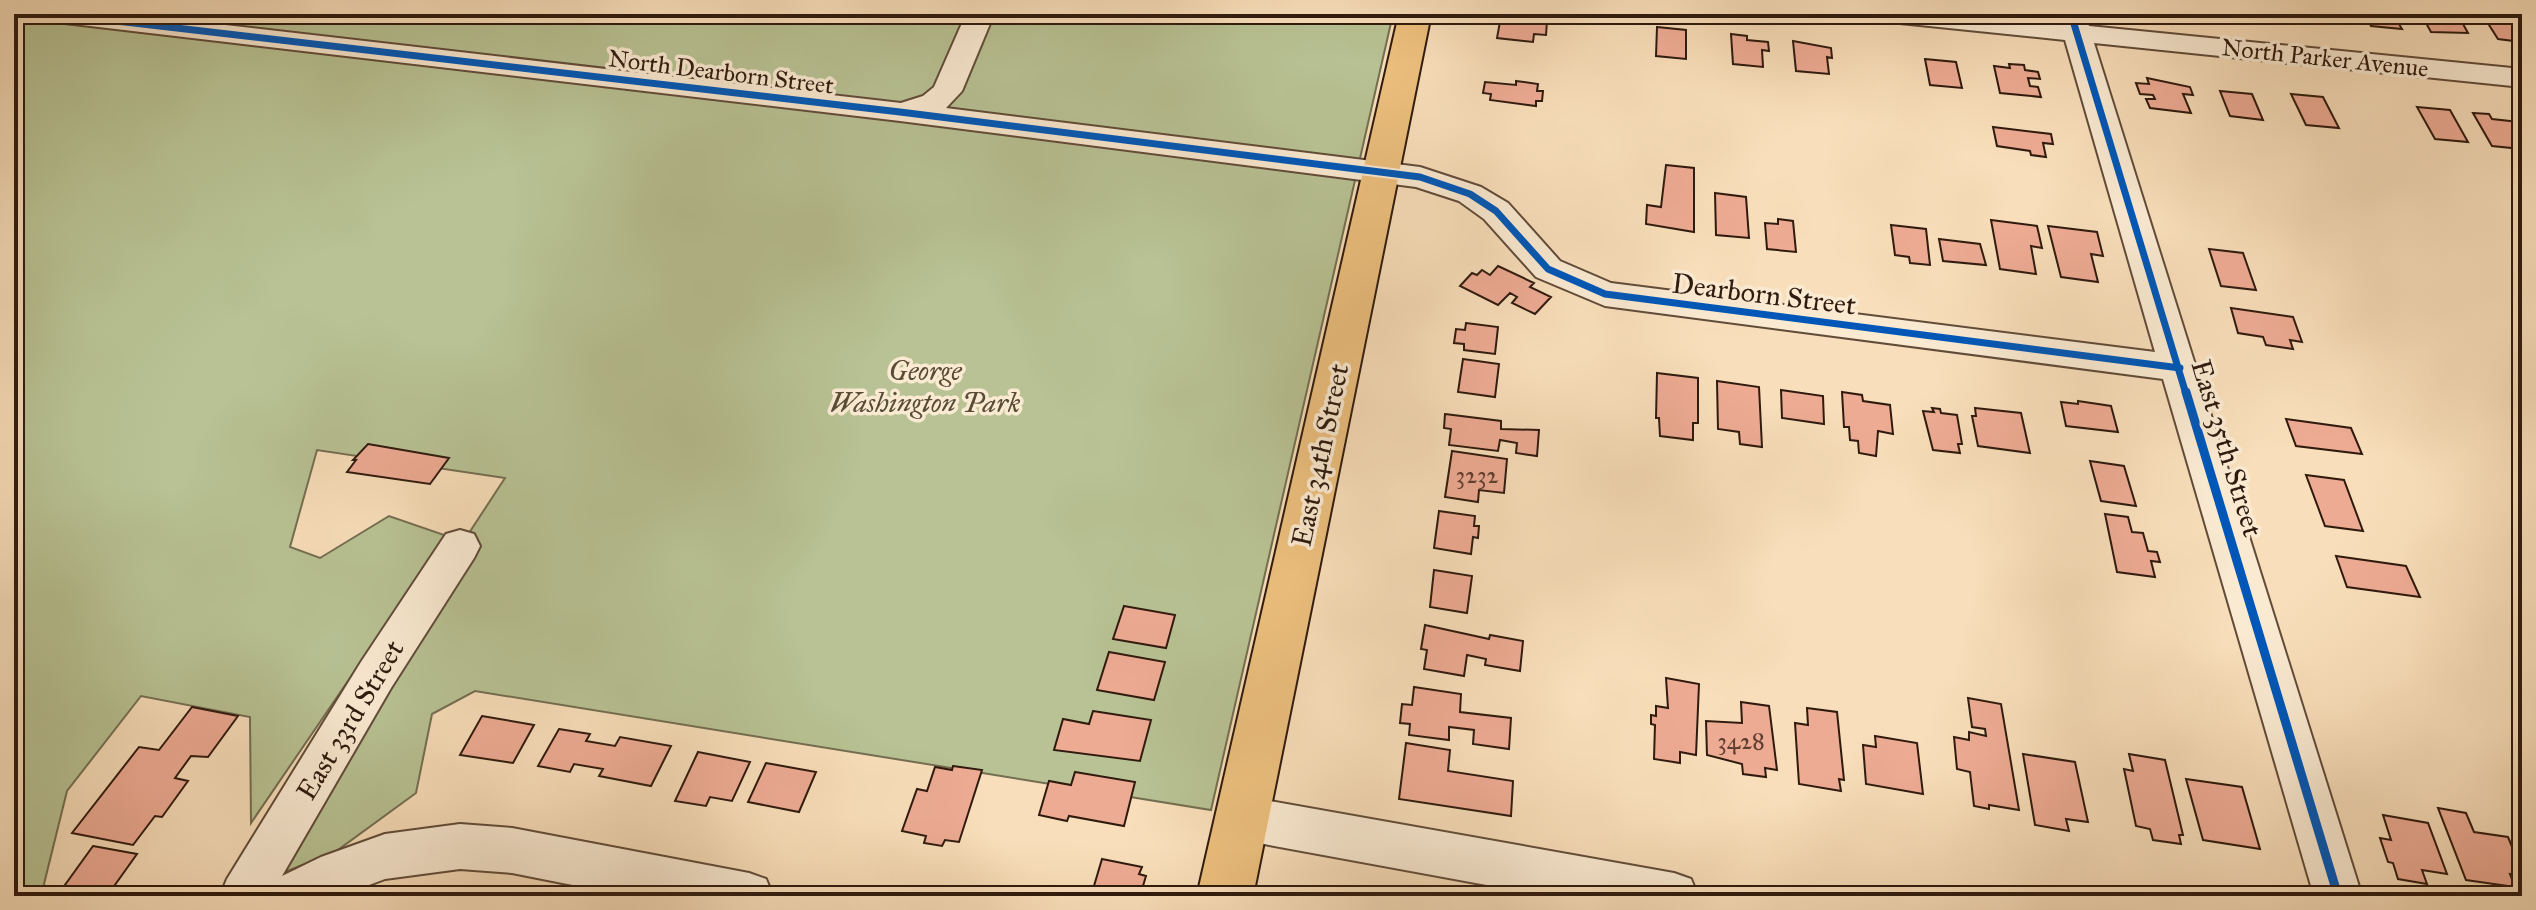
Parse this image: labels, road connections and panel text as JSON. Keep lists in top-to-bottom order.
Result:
{
  "streets": {
    "main road": ["East 34th Street"],
    "street": [
      "North Parker Avenue",
      "North Dearborn Street",
      "Dearborn Street",
      "East 35th Street",
      "East 33rd Street"
    ]
  },
  "crossings": [
    ["North Parker Avenue", "East 35th Street"],
    ["North Dearborn Street", "Dearborn Street"],
    ["North Dearborn Street", "East 34th Street"],
    ["Dearborn Street", "East 35th Street"],
    ["Dearborn Street", "East 34th Street"]
  ],
  "parks": ["George Washington Park"],
  "house_numbers": ["3232", "3428"]
}
